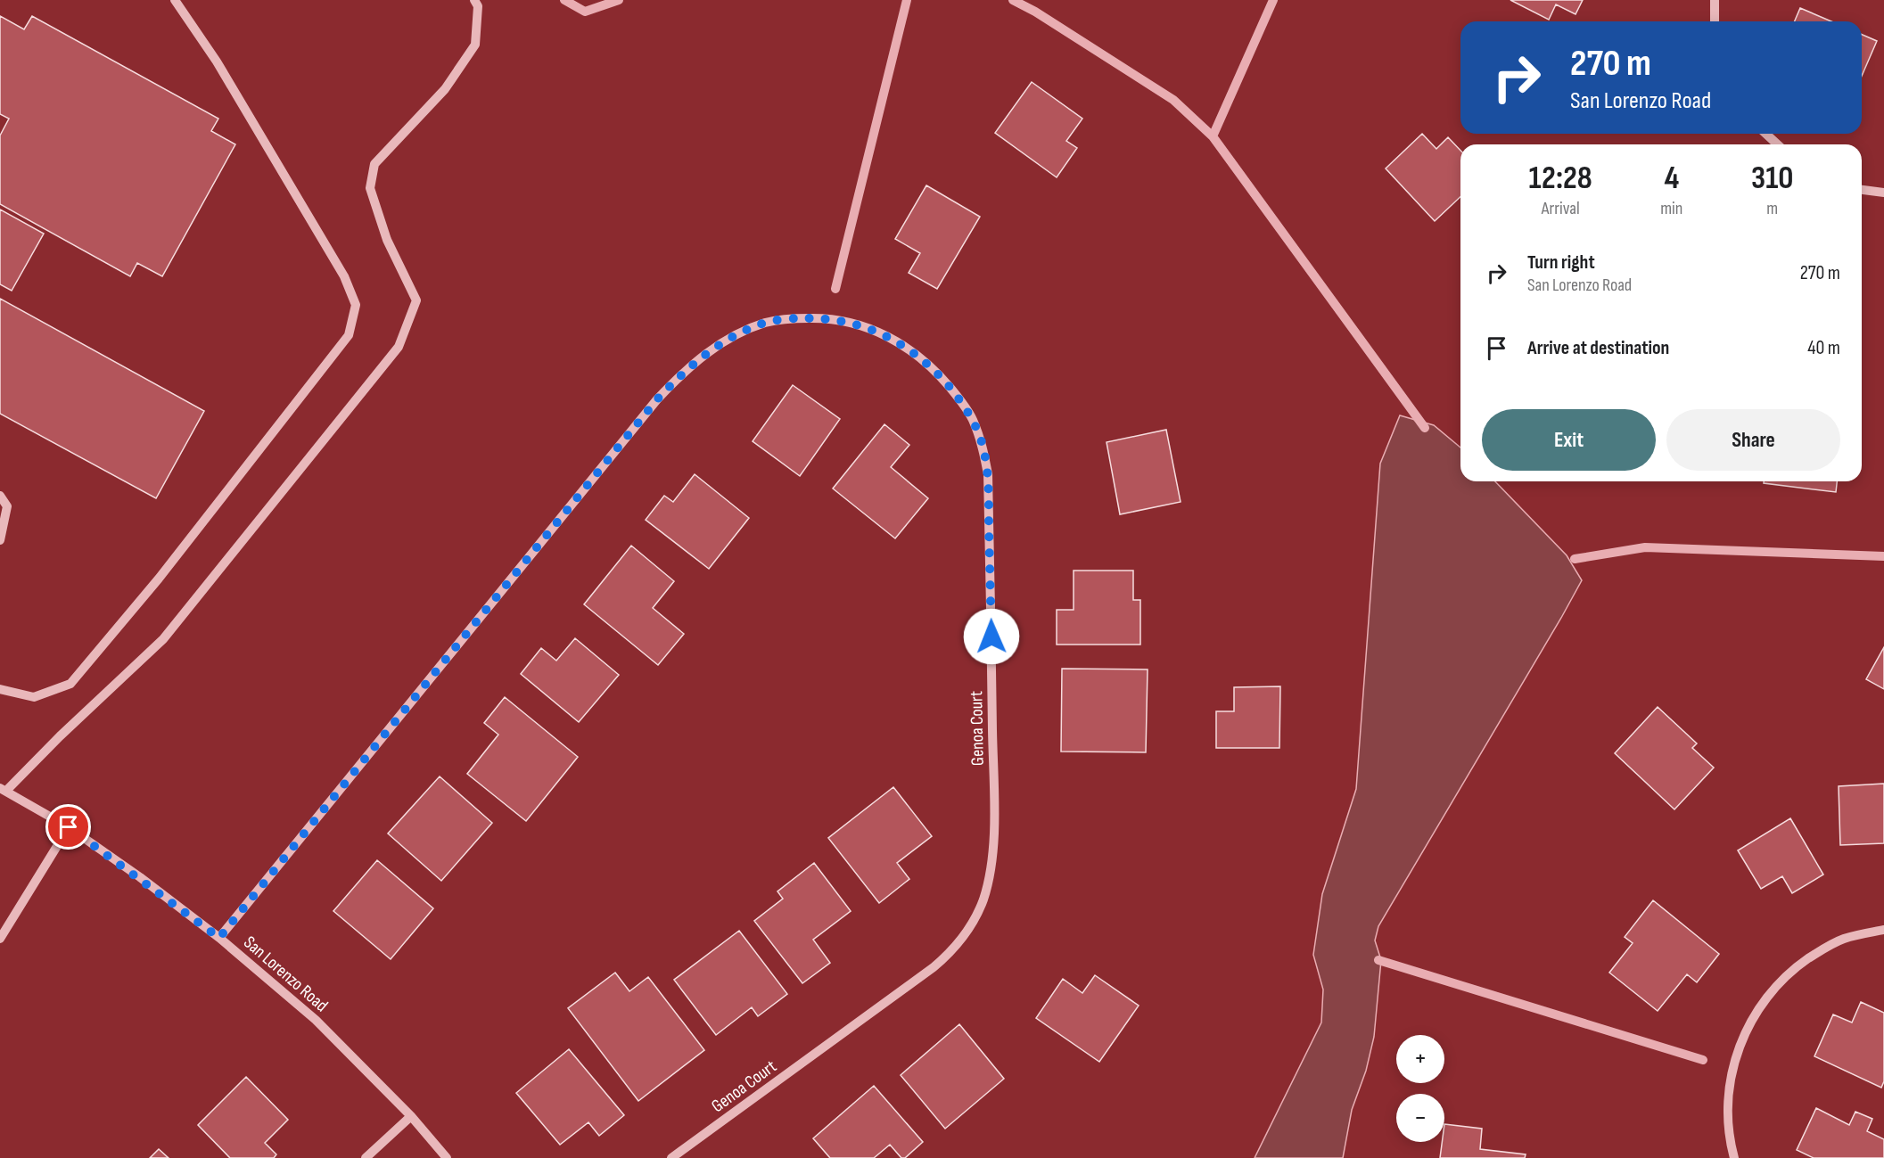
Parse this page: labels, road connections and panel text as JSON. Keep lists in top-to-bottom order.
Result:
{
  "streets": {
    "street": ["Genoa Court", "San Lorenzo Road"]
  },
  "crossings": [
    ["Genoa Court", "San Lorenzo Road"]
  ],
  "page": {
    "turn": ["270 m", "San Lorenzo Road"],
    "eta": [
      "12:28",
      "Arrival",
      "4",
      "min",
      "310",
      "m"
    ],
    "list": [
      {
        "name": "Turn right",
        "note": "San Lorenzo Road",
        "value": "270 m"
      },
      {
        "name": "Arrive at destination",
        "value": "40 m"
      }
    ],
    "buttons": ["Exit", "Share"],
    "map_buttons": ["+", "−"]
  }
}
